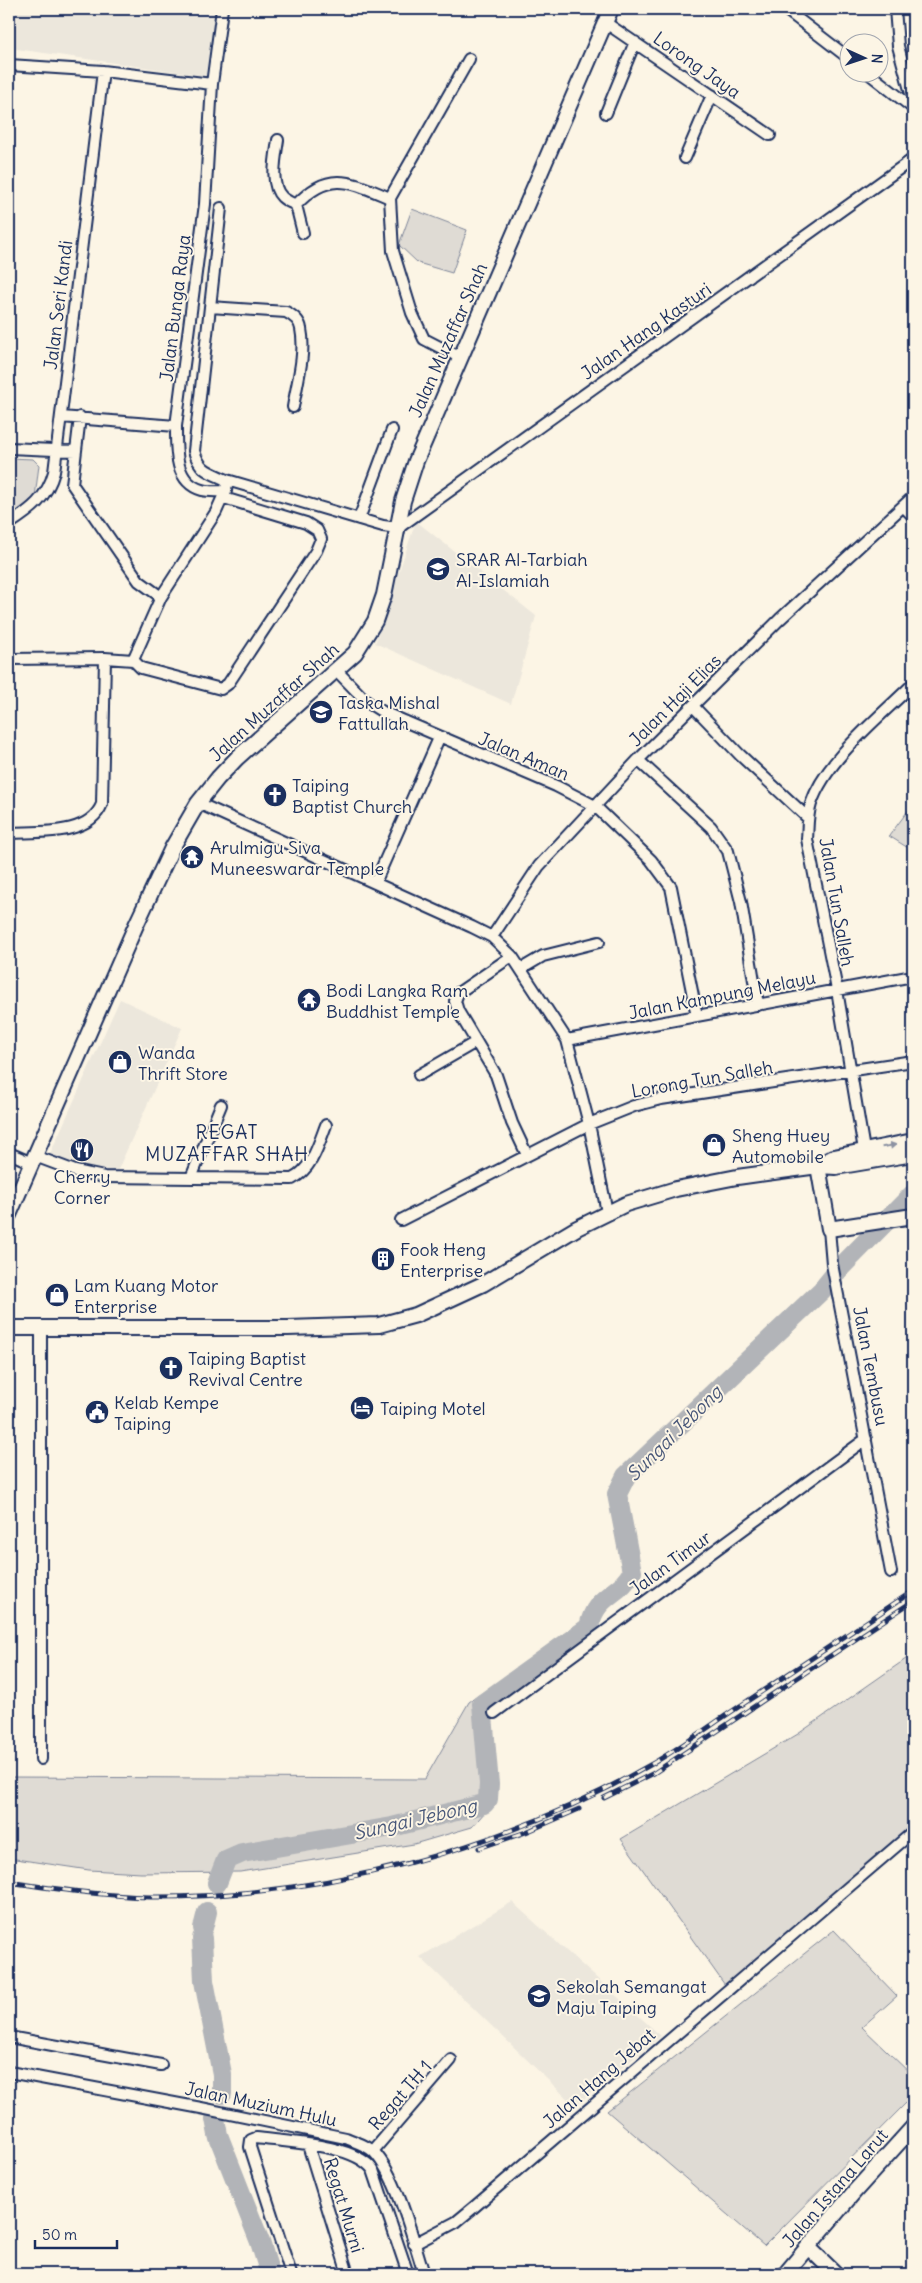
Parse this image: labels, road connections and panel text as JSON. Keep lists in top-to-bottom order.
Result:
{
  "streets": {
    "main road": ["Jalan Muzaffar Shah", "Jalan Tembusu", "Jalan Istana Larut"],
    "street": [
      "Lorong Jaya",
      "Jalan Seri Kandi",
      "Jalan Bunga Raya",
      "Jalan Hang Kasturi",
      "Jalan Haji Elias",
      "Jalan Aman",
      "Jalan Tun Salleh",
      "Jalan Kampung Melayu",
      "Lorong Tun Salleh",
      "Jalan Timur",
      "Jalan Hang Jebat",
      "Regat TH 1",
      "Jalan Muzium Hulu",
      "Regat Murni"
    ]
  },
  "crossings": [
    ["Lorong Jaya", "Jalan Muzaffar Shah"],
    ["Jalan Bunga Raya", "Jalan Hang Kasturi"],
    ["Jalan Bunga Raya", "Jalan Muzaffar Shah"],
    ["Jalan Hang Kasturi", "Jalan Muzaffar Shah"],
    ["Jalan Muzaffar Shah", "Jalan Aman"],
    ["Jalan Haji Elias", "Jalan Aman"],
    ["Jalan Aman", "Jalan Kampung Melayu"],
    ["Jalan Tun Salleh", "Jalan Kampung Melayu"],
    ["Jalan Tun Salleh", "Lorong Tun Salleh"],
    ["Jalan Tembusu", "Jalan Timur"],
    ["Regat TH 1", "Jalan Muzium Hulu"]
  ],
  "districts": ["REGAT MUZAFFAR SHAH"],
  "water": ["Sungai Jebong"],
  "places": {
    "school or university": ["SRAR Al-Tarbiah Al-Islamiah", "Taska Mishal Fattullah", "Sekolah Semangat Maju Taiping"],
    "church": ["Taiping Baptist Church", "Taiping Baptist Revival Centre"],
    "temple": ["Arulmigu Siva Muneeswarar Temple", "Bodi Langka Ram Buddhist Temple"],
    "shop": ["Wanda Thrift Store", "Sheng Huey Automobile", "Lam Kuang Motor Enterprise"],
    "restaurant": ["Cherry Corner"],
    "building": ["Fook Heng Enterprise"],
    "hotel": ["Taiping Motel"],
    "public building": ["Kelab Kempe Taiping"]
  },
  "scale_bar": "50 m",
  "north": "right"
}
